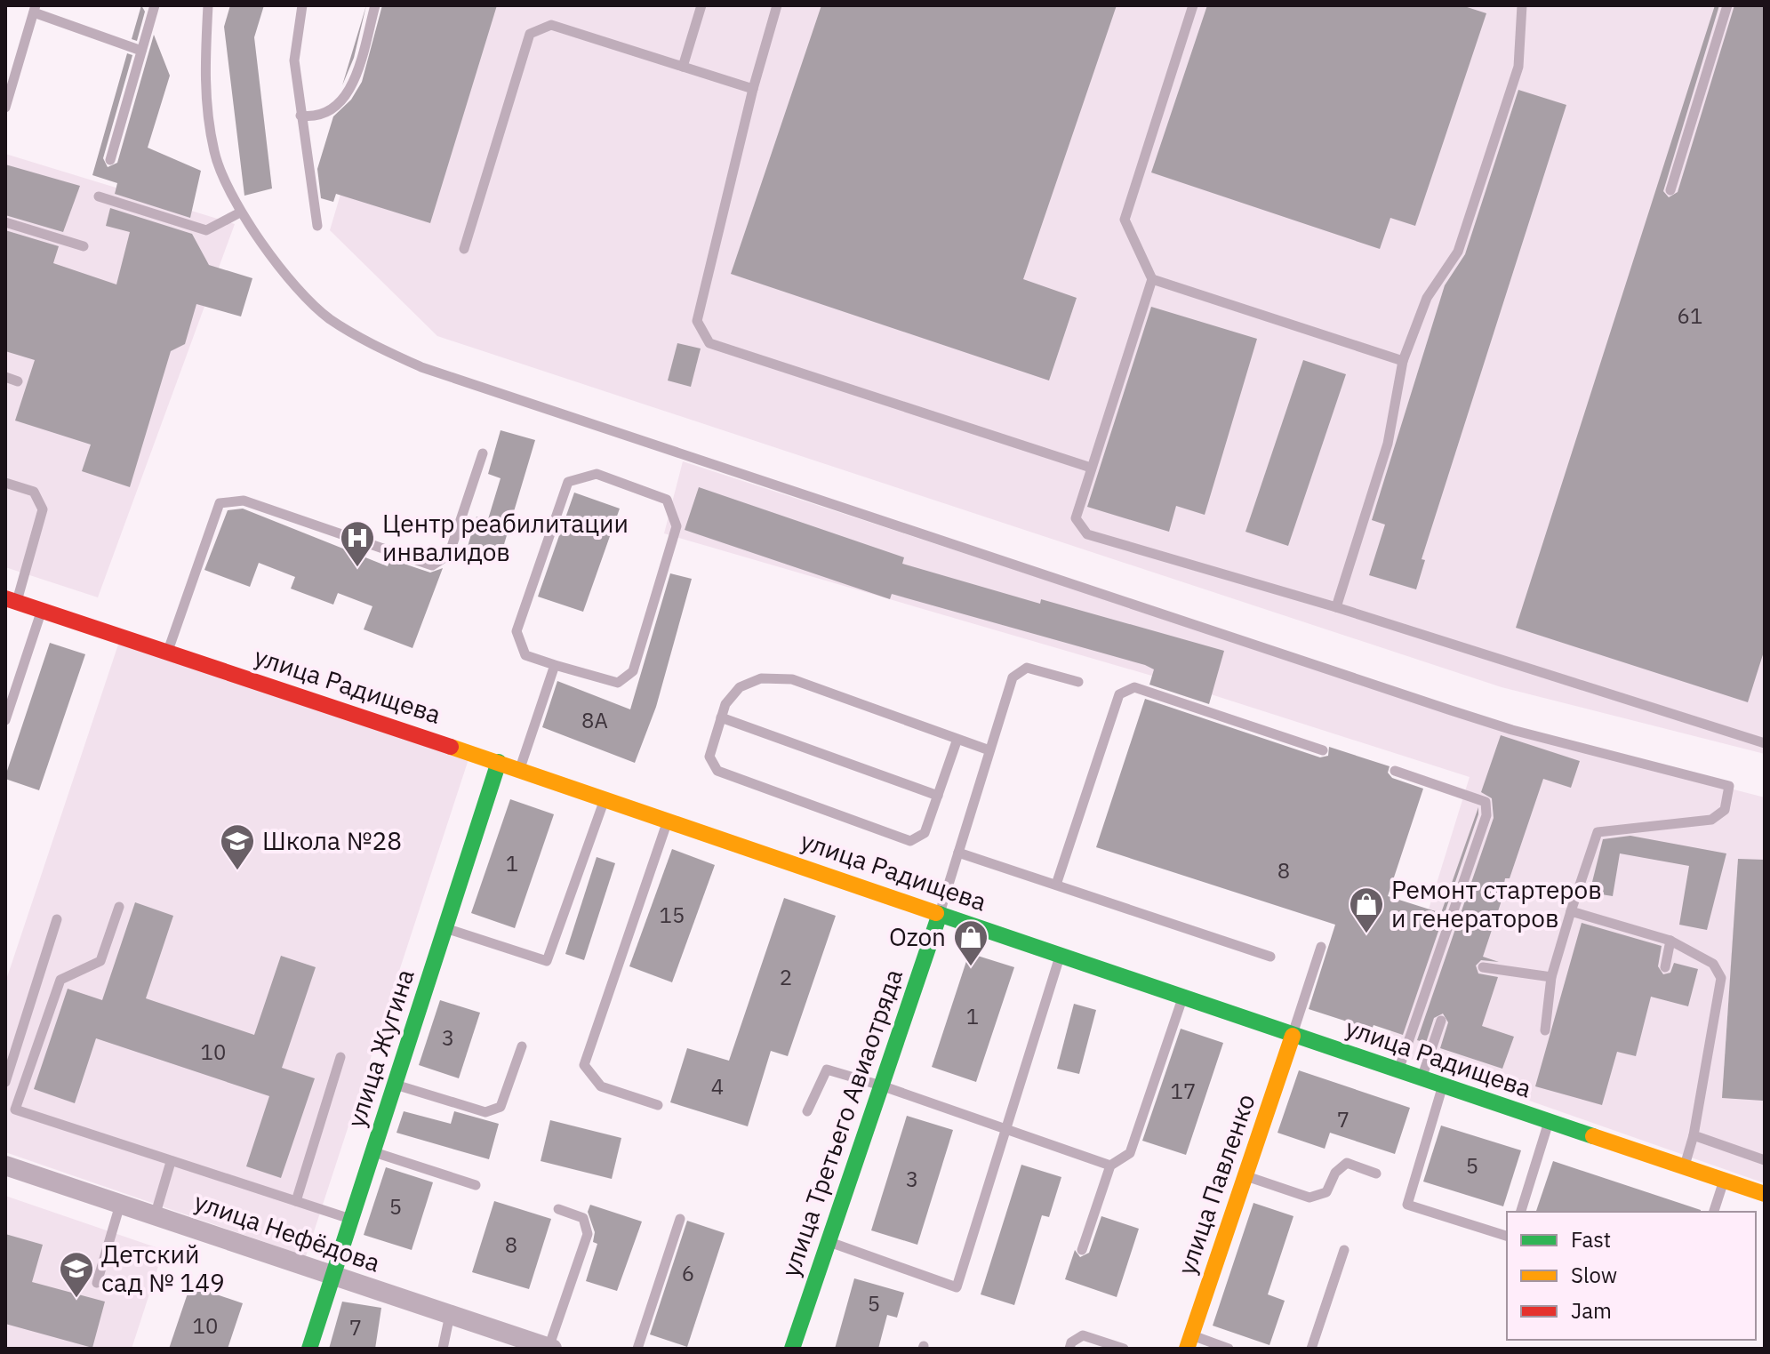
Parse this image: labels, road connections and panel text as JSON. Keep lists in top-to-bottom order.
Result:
{
  "streets": {
    "street": [
      "улица Радищева",
      "улица Жугина",
      "улица Третьего Авиаотряда",
      "улица Павленко",
      "улица Нефёдова"
    ]
  },
  "crossings": [
    ["улица Радищева", "улица Жугина"],
    ["улица Радищева", "улица Третьего Авиаотряда"],
    ["улица Радищева", "улица Павленко"],
    ["улица Жугина", "улица Нефёдова"]
  ],
  "places": {
    "hospital": ["Центр реабилитации инвалидов"],
    "school or university": ["Школа №28", "Детский сад № 149"],
    "shop": ["Ремонт стартеров и генераторов", "Ozon"]
  },
  "house_numbers": [
    "61",
    "8А",
    "1",
    "8",
    "15",
    "2",
    "1",
    "3",
    "10",
    "4",
    "17",
    "7",
    "5",
    "3",
    "5",
    "8",
    "6",
    "5",
    "10",
    "7"
  ],
  "legend": ["Fast", "Slow", "Jam"]
}
